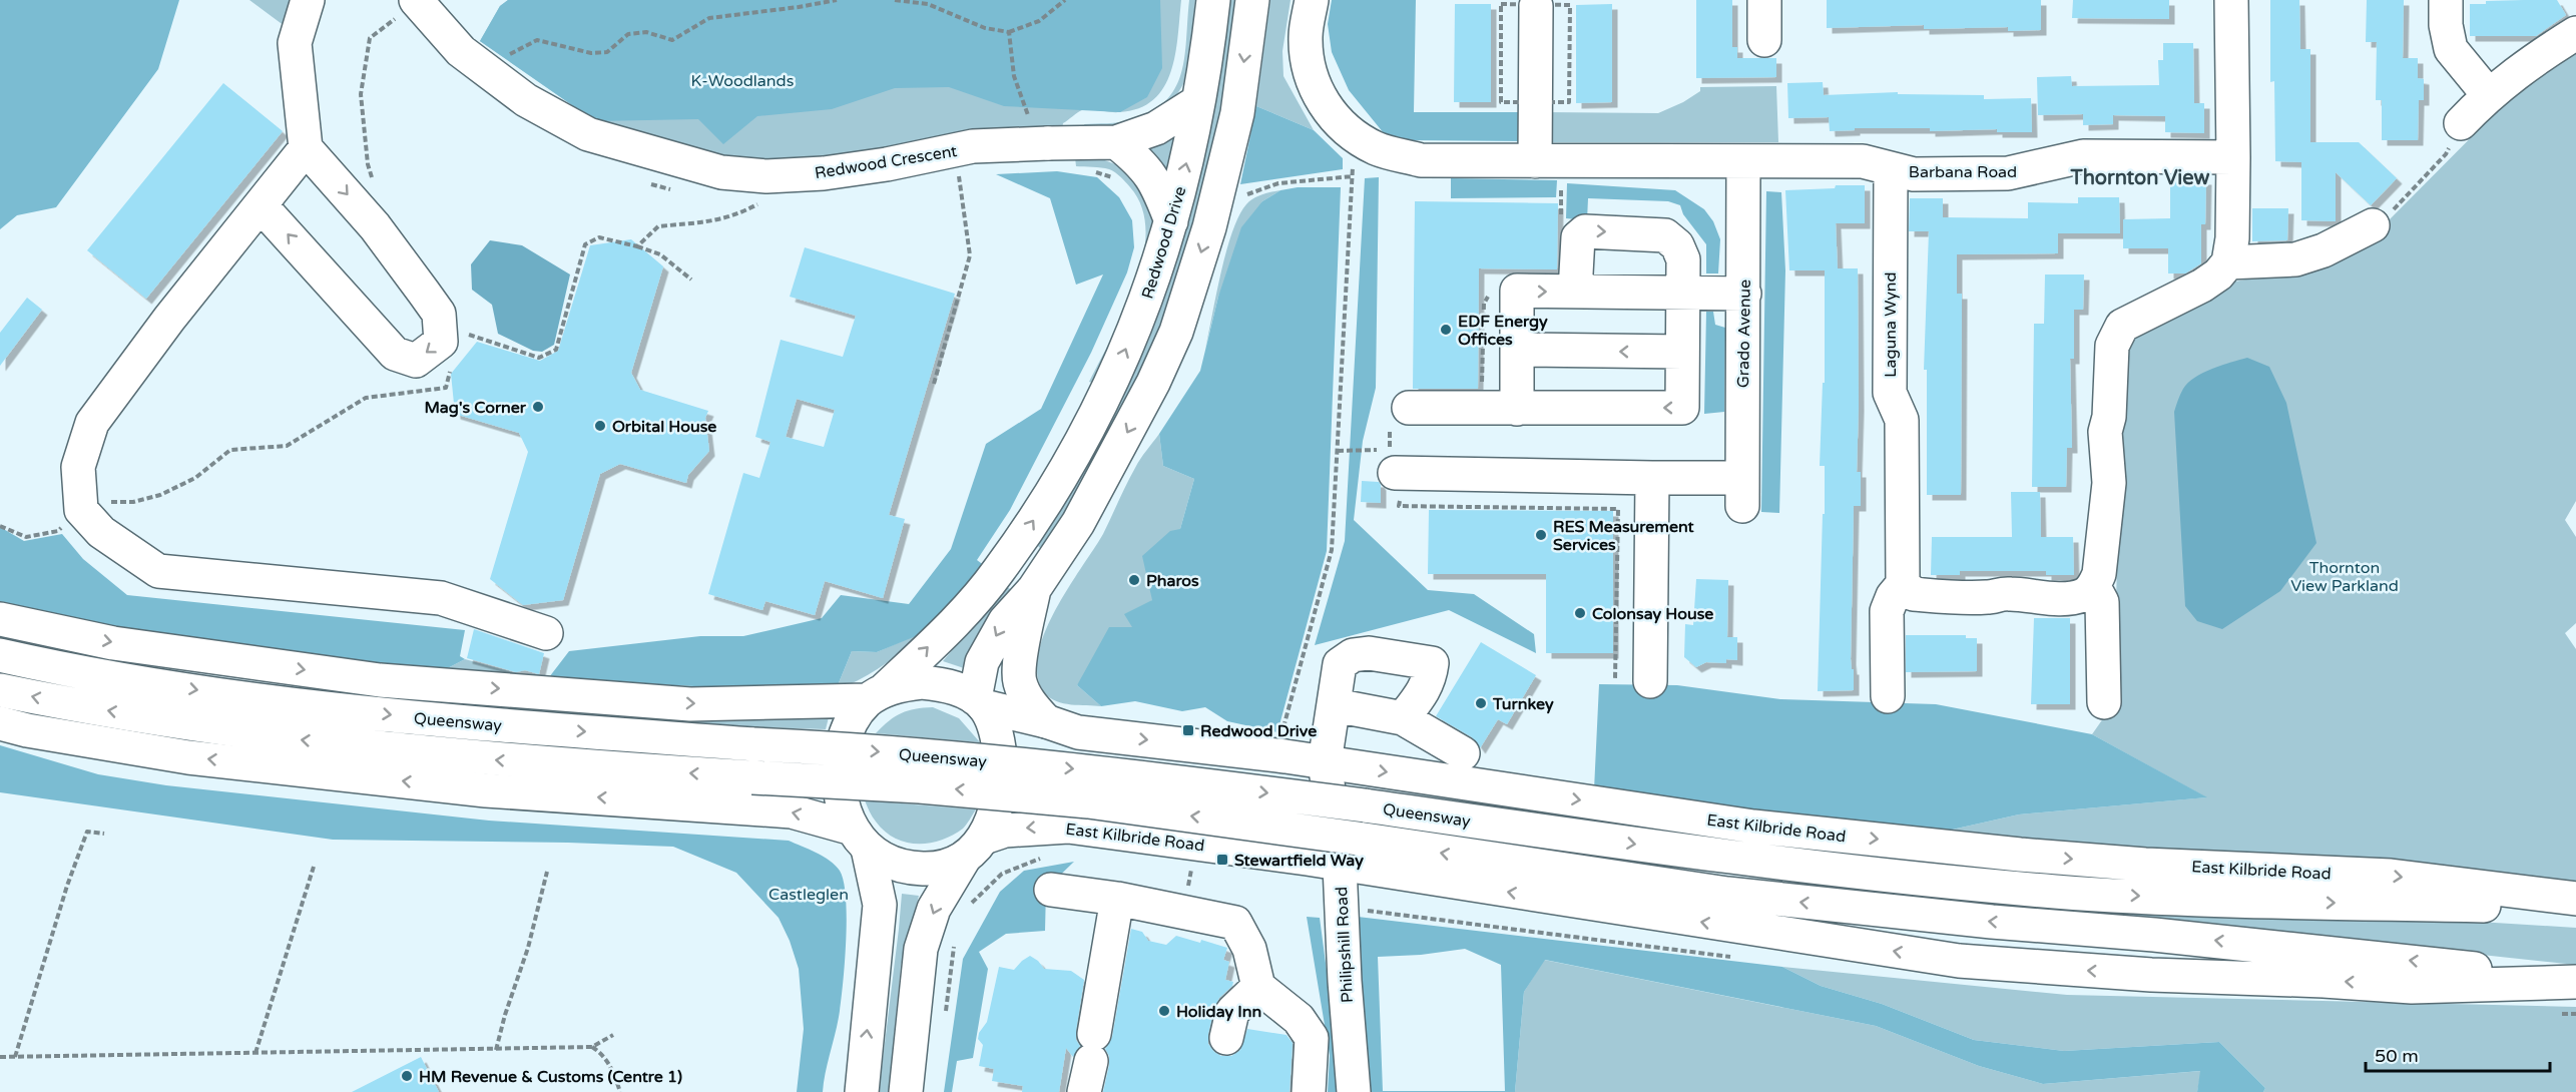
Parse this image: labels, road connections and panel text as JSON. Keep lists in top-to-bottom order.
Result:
{
  "streets": {
    "main road": [
      "Redwood Crescent",
      "Barbana Road",
      "Redwood Drive",
      "Laguna Wynd",
      "Grado Avenue",
      "Queensway",
      "East Kilbride Road",
      "Philipshill Road"
    ]
  },
  "crossings": [
    ["Redwood Crescent", "Redwood Drive"],
    ["Barbana Road", "Laguna Wynd"],
    ["Barbana Road", "Grado Avenue"],
    ["Redwood Drive", "East Kilbride Road"],
    ["Queensway", "East Kilbride Road"],
    ["East Kilbride Road", "Philipshill Road"]
  ],
  "districts": ["Thornton View"],
  "parks": ["K-Woodlands", "Thornton View Parkland", "Castleglen"],
  "places": {
    "other": [
      "EDF Energy Offices",
      "Mag's Corner",
      "Orbital House",
      "RES Measurement Services",
      "Pharos",
      "Colonsay House",
      "Turnkey",
      "Holiday Inn",
      "HM Revenue & Customs (Centre 1)"
    ],
    "transit": ["Redwood Drive", "Stewartfield Way"]
  },
  "scale_bar": "50 m"
}
